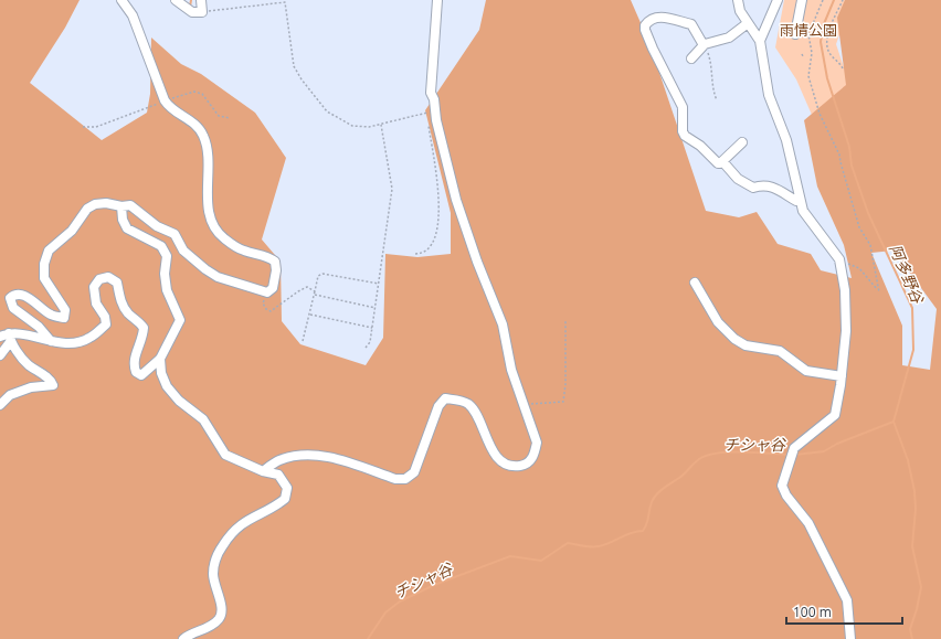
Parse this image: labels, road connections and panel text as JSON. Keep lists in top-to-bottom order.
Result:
{
  "water": ["阿多野谷", "チシャ谷"],
  "parks": ["雨情公園"],
  "scale_bar": "100 m"
}
